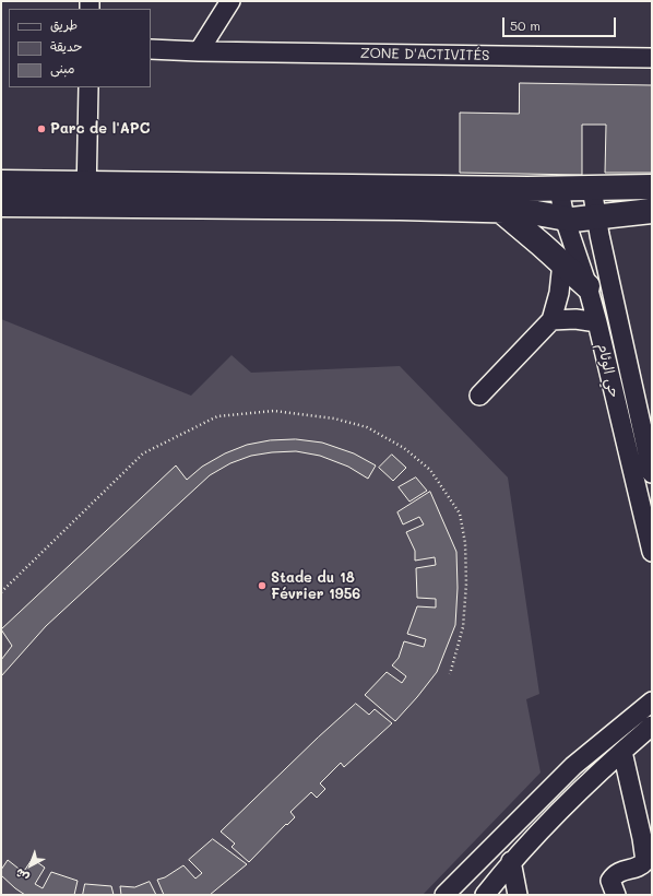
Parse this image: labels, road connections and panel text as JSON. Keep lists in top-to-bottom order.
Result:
{
  "streets": {
    "street": ["ZONE D'ACTIVITÉS", "حي الوئام"]
  },
  "places": ["Parc de l'APC", "Stade du 18 Février 1956"],
  "legend": ["طريق", "حديقة", "مبنى"],
  "scale_bar": "50 m",
  "north": "bottom left"
}
